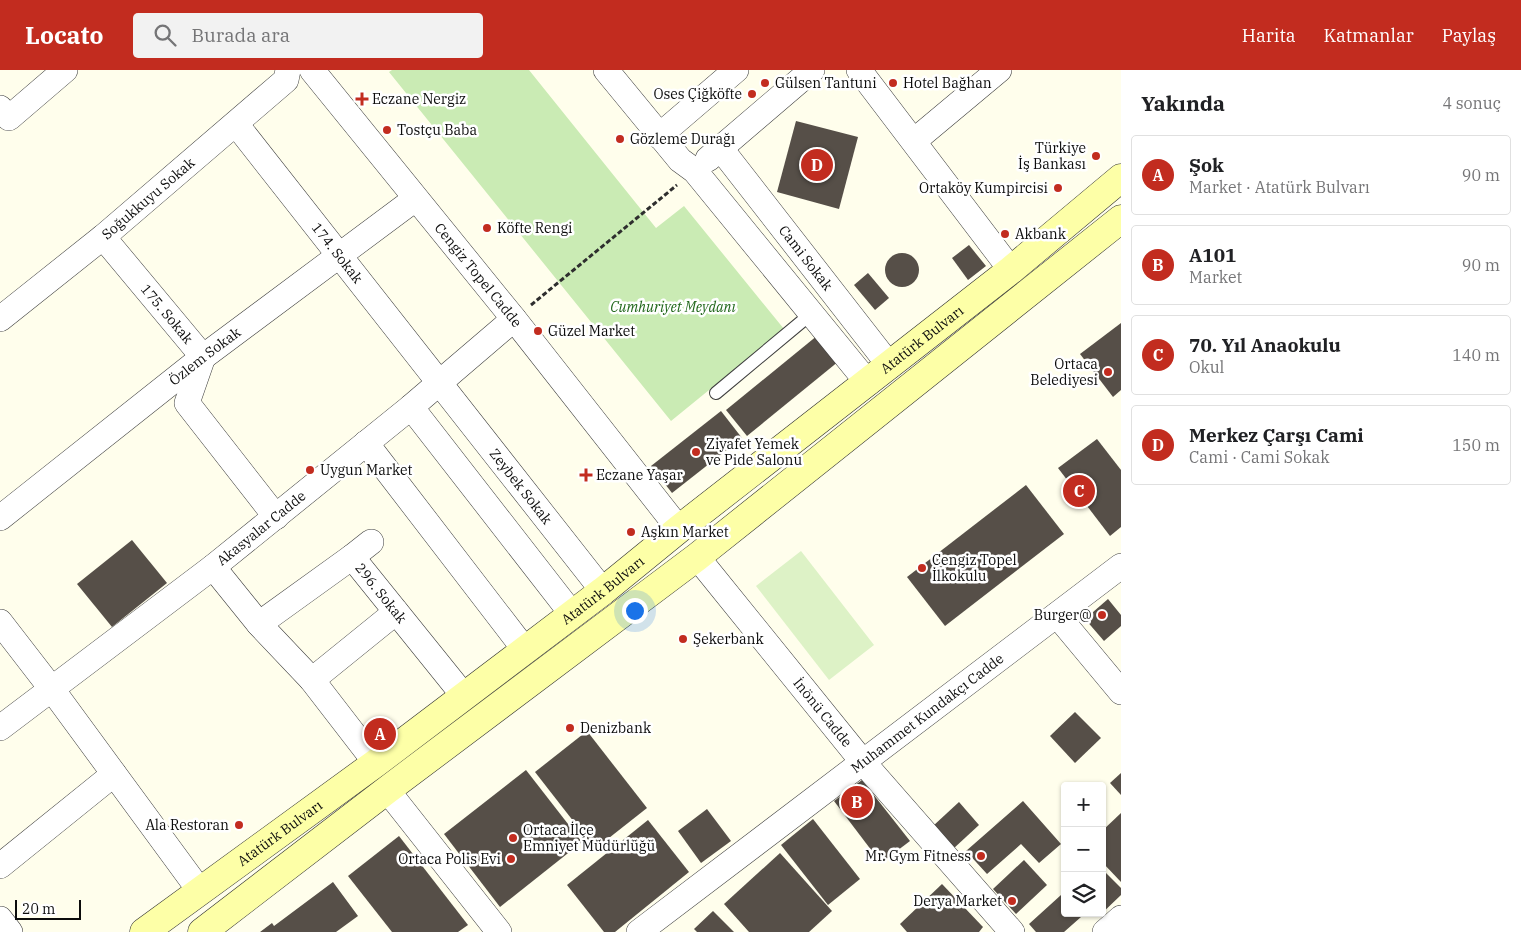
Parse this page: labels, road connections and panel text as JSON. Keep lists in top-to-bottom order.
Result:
{
  "streets": {
    "main road": ["Atatürk Bulvarı"],
    "street": [
      "Soğukkuyu Sokak",
      "174. Sokak",
      "Cami Sokak",
      "Cengiz Topel Cadde",
      "175. Sokak",
      "Özlem Sokak",
      "Zeybek Sokak",
      "Akasyalar Cadde",
      "296. Sokak",
      "Muhammet Kundakçı Cadde",
      "İnönü Cadde"
    ]
  },
  "crossings": [
    ["Soğukkuyu Sokak", "174. Sokak"],
    ["Soğukkuyu Sokak", "175. Sokak"],
    ["174. Sokak", "Özlem Sokak"],
    ["174. Sokak", "Zeybek Sokak"],
    ["174. Sokak", "Akasyalar Cadde"],
    ["Cami Sokak", "Atatürk Bulvarı"],
    ["Cengiz Topel Cadde", "Atatürk Bulvarı"],
    ["Cengiz Topel Cadde", "Özlem Sokak"],
    ["Cengiz Topel Cadde", "Akasyalar Cadde"],
    ["175. Sokak", "Özlem Sokak"],
    ["175. Sokak", "Akasyalar Cadde"],
    ["Atatürk Bulvarı", "Zeybek Sokak"],
    ["Atatürk Bulvarı", "296. Sokak"],
    ["Zeybek Sokak", "Akasyalar Cadde"],
    ["Muhammet Kundakçı Cadde", "İnönü Cadde"]
  ],
  "parks": ["Cumhuriyet Meydanı"],
  "places": {
    "other": [
      "Gülsen Tantuni",
      "Hotel Bağhan",
      "Oses Çiğköfte",
      "Tostçu Baba",
      "Gözleme Durağı",
      "Türkiye İş Bankası",
      "Ortaköy Kumpircisi",
      "Köfte Rengi",
      "Akbank",
      "Güzel Market",
      "Ortaca Belediyesi",
      "Ziyafet Yemek ve Pide Salonu",
      "Uygun Market",
      "Aşkın Market",
      "Cengiz Topel İlkokulu",
      "Burger@",
      "Şekerbank",
      "Denizbank",
      "Ala Restoran",
      "Ortaca İlçe Emniyet Müdürlüğü",
      "Mr. Gym Fitness",
      "Ortaca Polis Evi",
      "Derya Market"
    ],
    "health": ["Eczane Nergiz", "Eczane Yaşar"]
  },
  "scale_bar": "20 m",
  "page": {
    "header": "Locato",
    "search": "Burada ara",
    "nav": ["Harita", "Katmanlar", "Paylaş"],
    "heading": ["Yakında", "4 sonuç"],
    "list": [
      {
        "mark": "A",
        "name": "Şok",
        "note": "Market · Atatürk Bulvarı",
        "value": "90 m"
      },
      {
        "mark": "B",
        "name": "A101",
        "note": "Market",
        "value": "90 m"
      },
      {
        "mark": "C",
        "name": "70. Yıl Anaokulu",
        "note": "Okul",
        "value": "140 m"
      },
      {
        "mark": "D",
        "name": "Merkez Çarşı Cami",
        "note": "Cami · Cami Sokak",
        "value": "150 m"
      }
    ],
    "pins": [
      "D",
      "C",
      "A",
      "B"
    ],
    "map_buttons": ["+", "−"],
    "scale": "20 m"
  }
}
